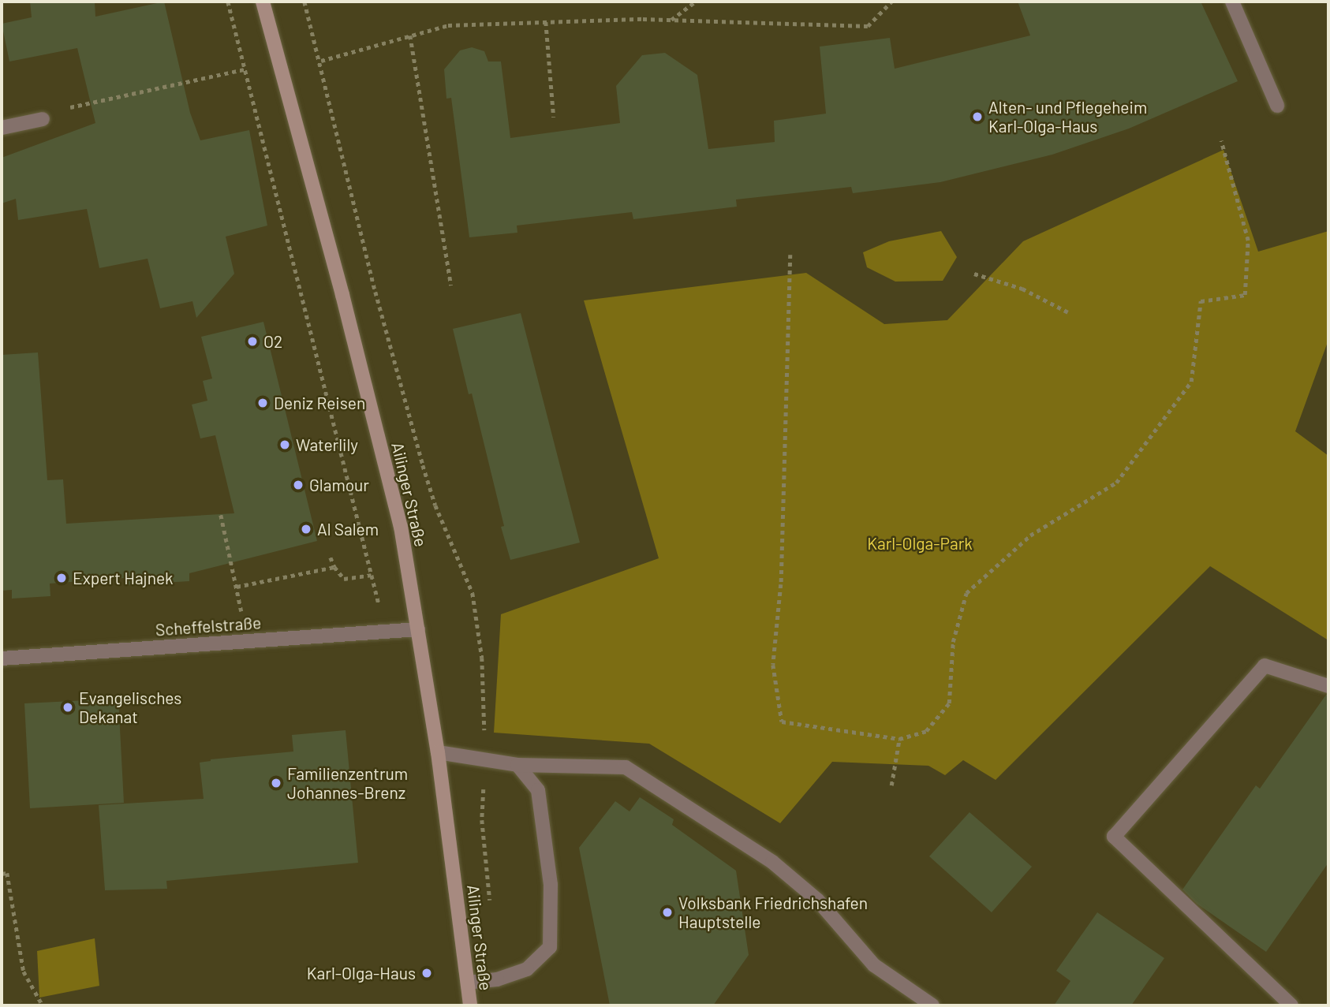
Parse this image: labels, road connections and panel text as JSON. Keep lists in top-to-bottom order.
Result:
{
  "streets": {
    "main road": ["Ailinger Straße"],
    "street": ["Scheffelstraße"]
  },
  "crossings": [
    ["Ailinger Straße", "Scheffelstraße"]
  ],
  "parks": ["Karl-Olga-Park"],
  "places": [
    "Alten- und Pflegeheim Karl-Olga-Haus",
    "O2",
    "Deniz Reisen",
    "Waterlily",
    "Glamour",
    "Al Salem",
    "Expert Hajnek",
    "Evangelisches Dekanat",
    "Familienzentrum Johannes-Brenz",
    "Volksbank Friedrichshafen Hauptstelle",
    "Karl-Olga-Haus"
  ]
}
